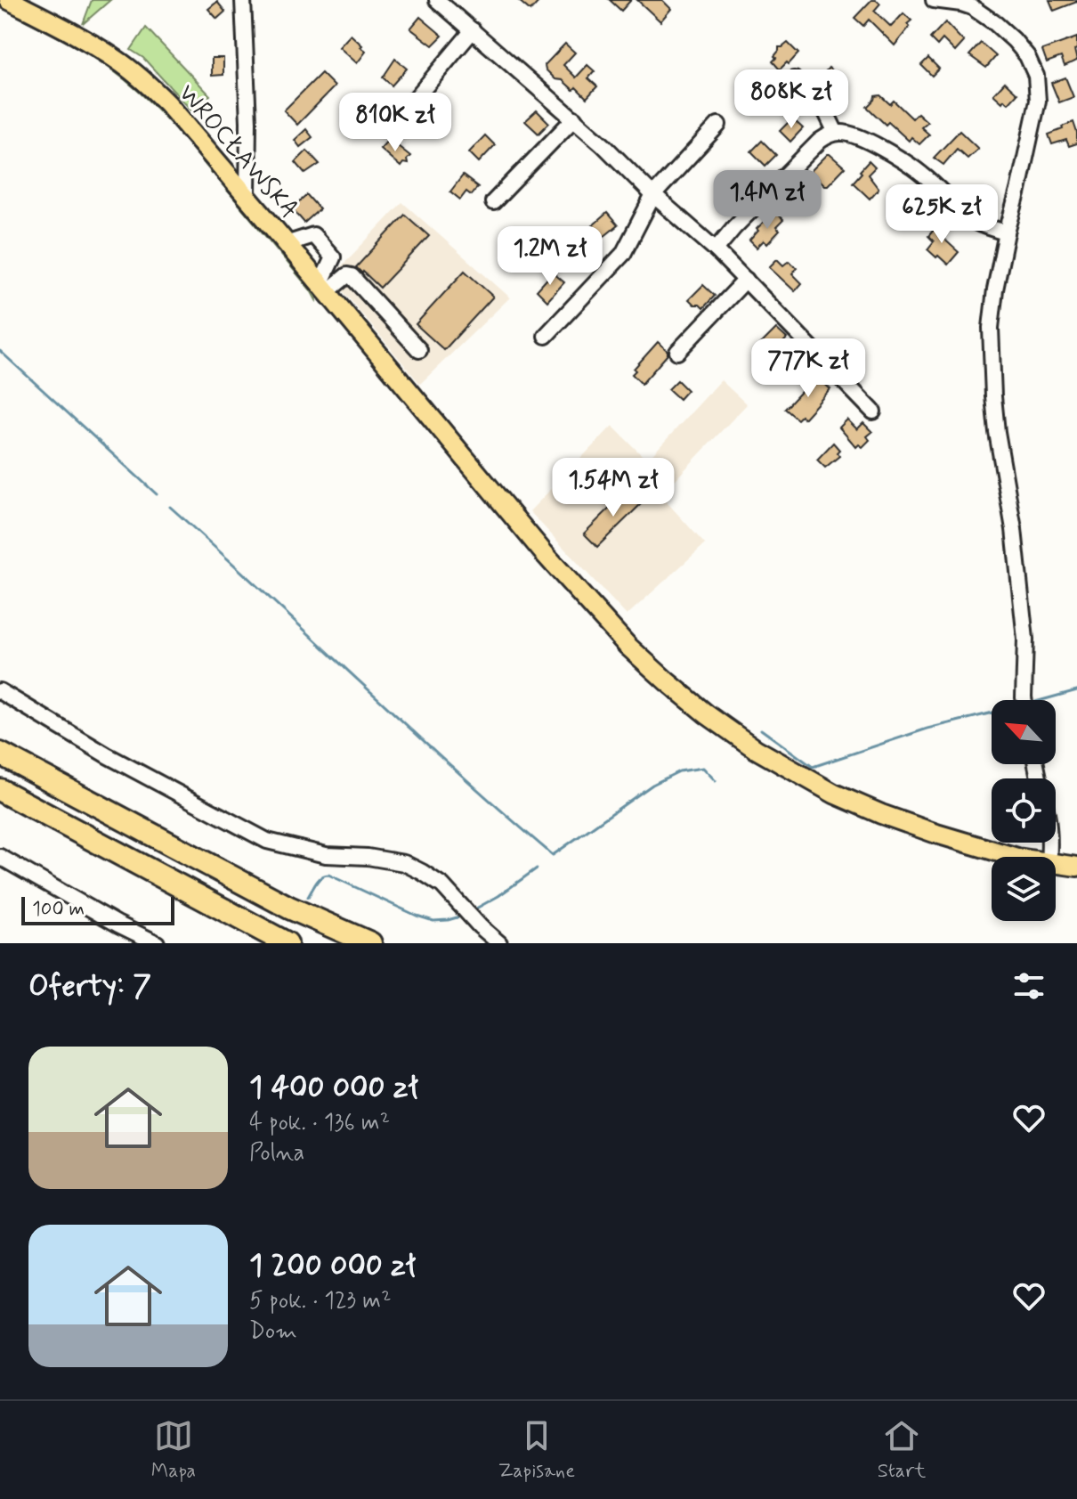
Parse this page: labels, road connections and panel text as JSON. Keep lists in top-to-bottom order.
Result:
{
  "streets": {
    "main road": ["WROCŁAWSKA"]
  },
  "scale_bar": "100 m",
  "north": "top left",
  "page": {
    "price": [
      "808K zł",
      "810K zł",
      "1.4M zł",
      "625K zł",
      "1.2M zł",
      "777K zł",
      "1.54M zł"
    ],
    "scale": "100 m",
    "heading": "Oferty: 7",
    "list": [
      {
        "name": "1 400 000 zł",
        "note": "4 pok. · 136 m² · Polna"
      },
      {
        "name": "1 200 000 zł",
        "note": "5 pok. · 123 m² · Dom"
      }
    ],
    "tabs": ["Mapa", "Zapisane", "Start"]
  }
}
